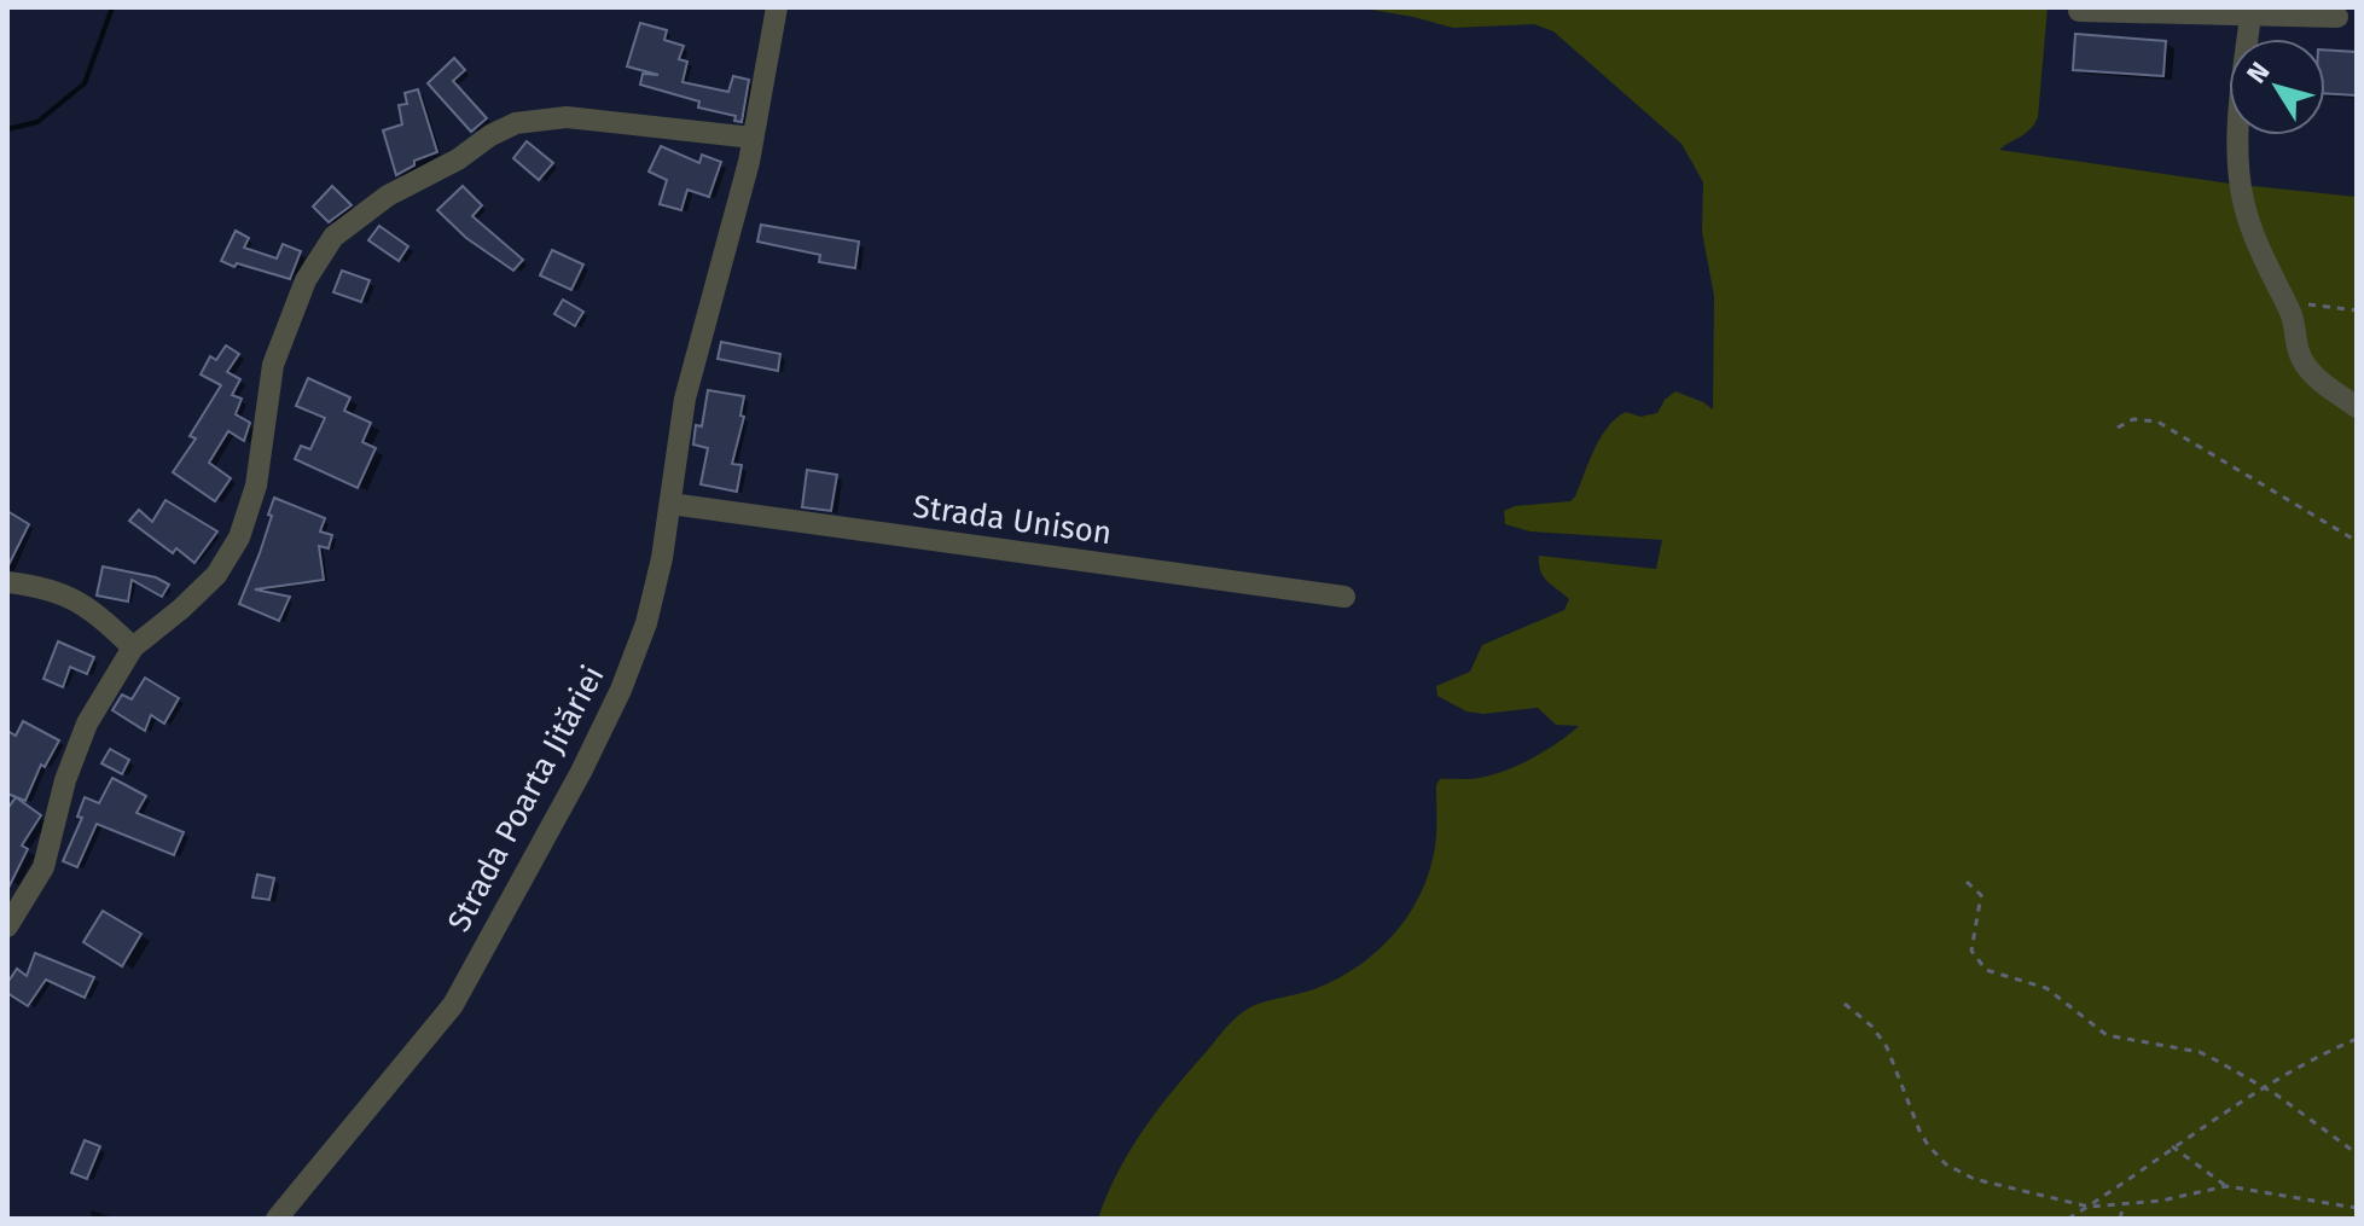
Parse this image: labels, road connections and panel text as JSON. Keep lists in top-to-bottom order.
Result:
{
  "streets": {
    "street": ["Strada Unison", "Strada Poarta Jităriei"]
  },
  "crossings": [
    ["Strada Unison", "Strada Poarta Jităriei"]
  ],
  "north": "top left"
}
